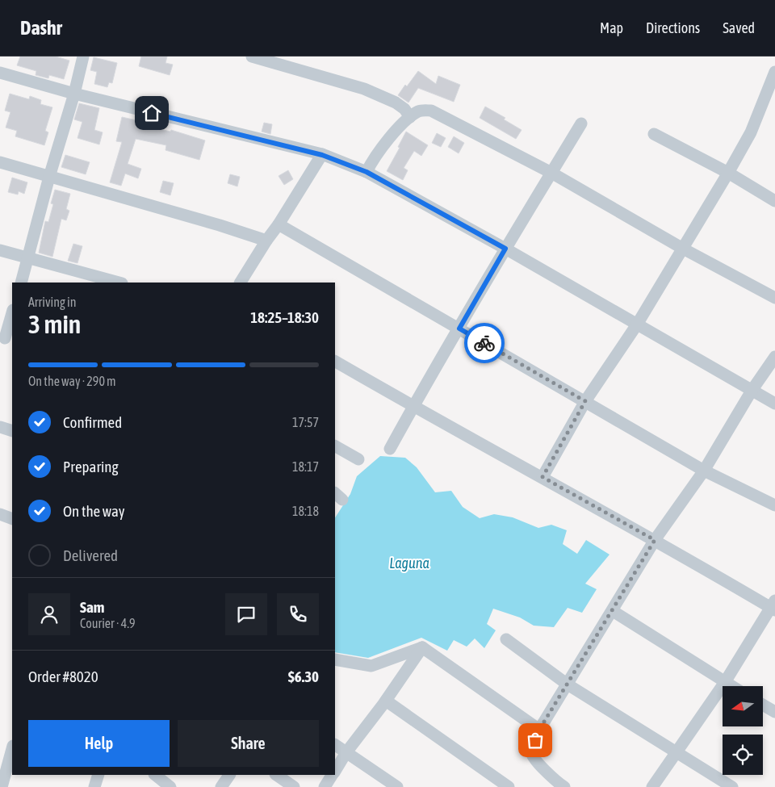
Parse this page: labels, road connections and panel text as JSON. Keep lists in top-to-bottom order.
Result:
{
  "water": ["Laguna"],
  "north": "left",
  "page": {
    "header": "Dashr",
    "nav": ["Map", "Directions", "Saved"],
    "heading": ["3 min", "Arriving in", "18:25–18:30"],
    "panel": [
      "Sam",
      "Courier · 4.9",
      "Order #8020",
      "$6.30"
    ],
    "bar": "On the way · 290 m",
    "list": [
      ["Confirmed", "17:57"],
      ["Preparing", "18:17"],
      ["On the way", "18:18"],
      "Delivered"
    ],
    "buttons": ["Help", "Share"]
  }
}
